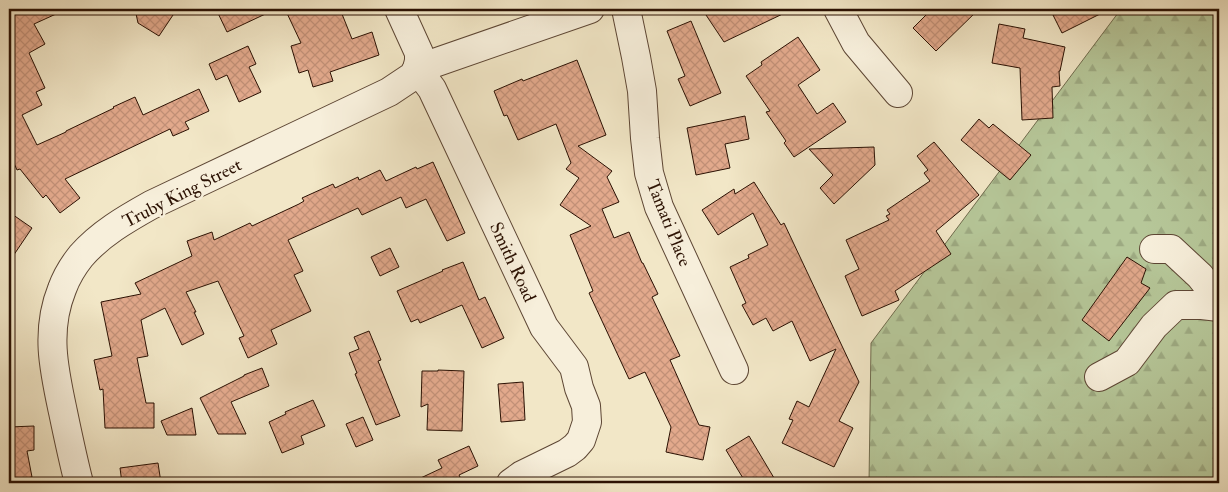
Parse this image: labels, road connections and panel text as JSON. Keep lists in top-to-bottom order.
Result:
{
  "streets": {
    "street": ["Truby King Street", "Tamati Place", "Smith Road"]
  },
  "crossings": [
    ["Truby King Street", "Smith Road"]
  ]
}
